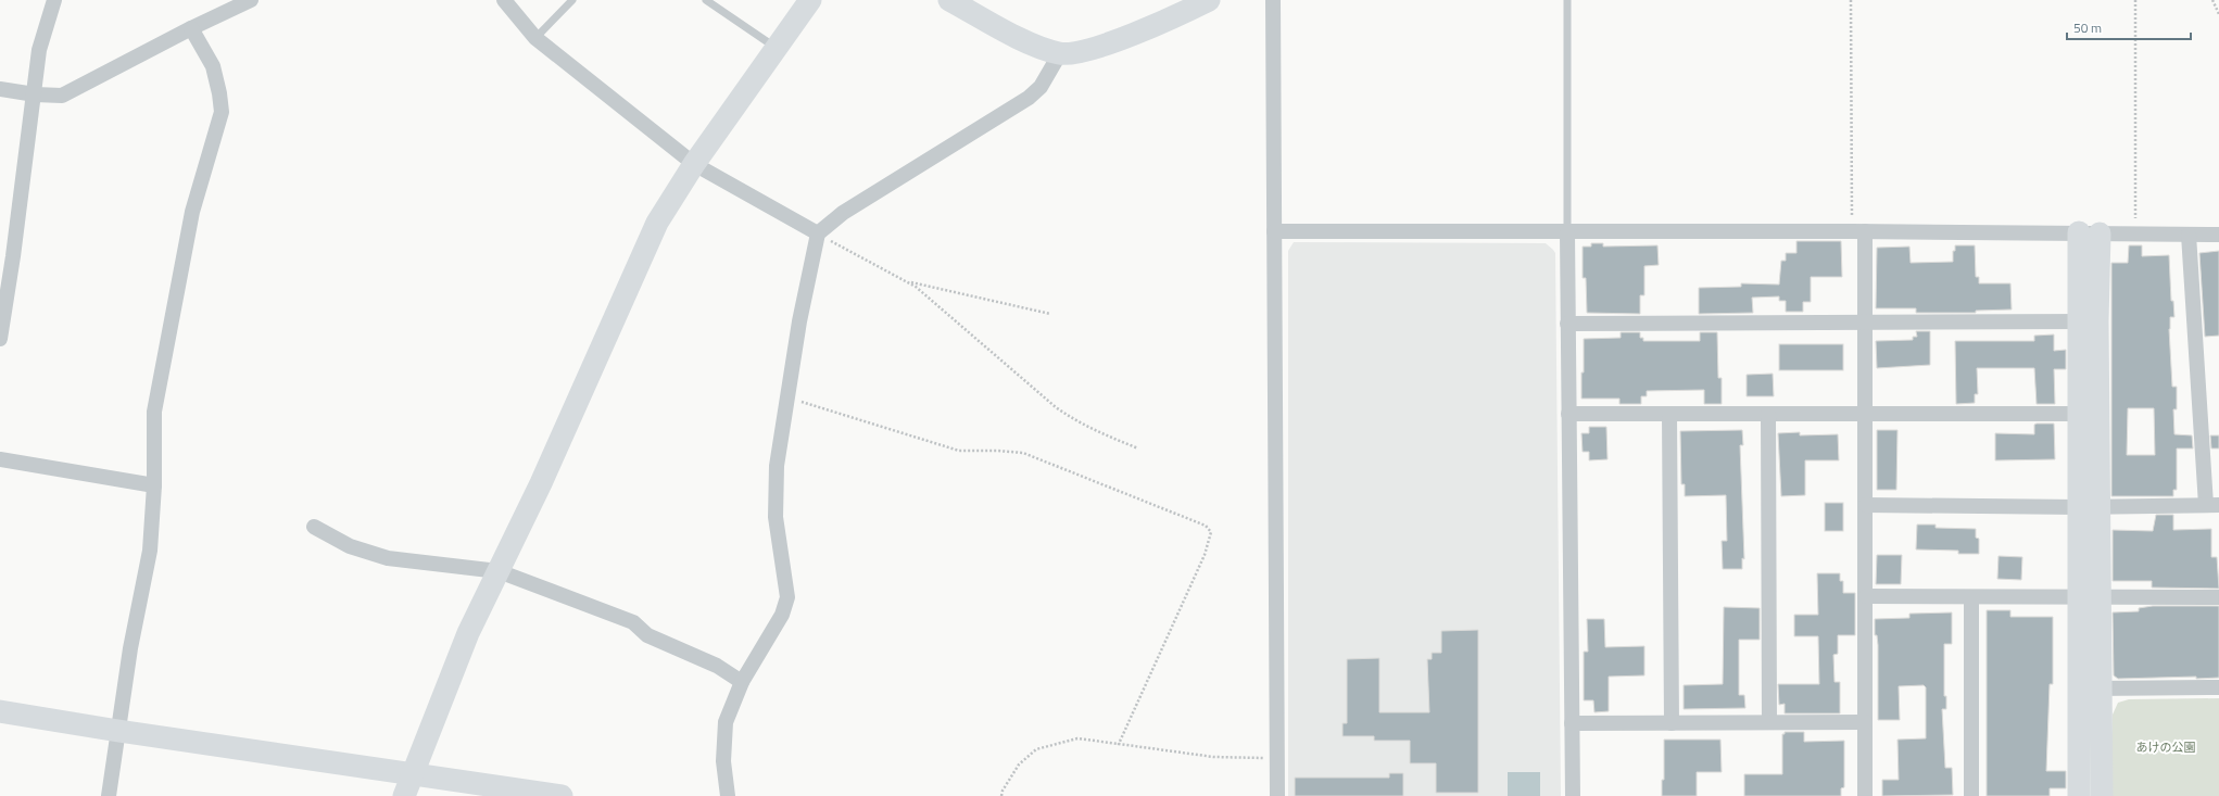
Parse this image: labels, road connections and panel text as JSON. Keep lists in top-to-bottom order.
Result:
{
  "parks": ["あけの公園"],
  "scale_bar": "50 m"
}
